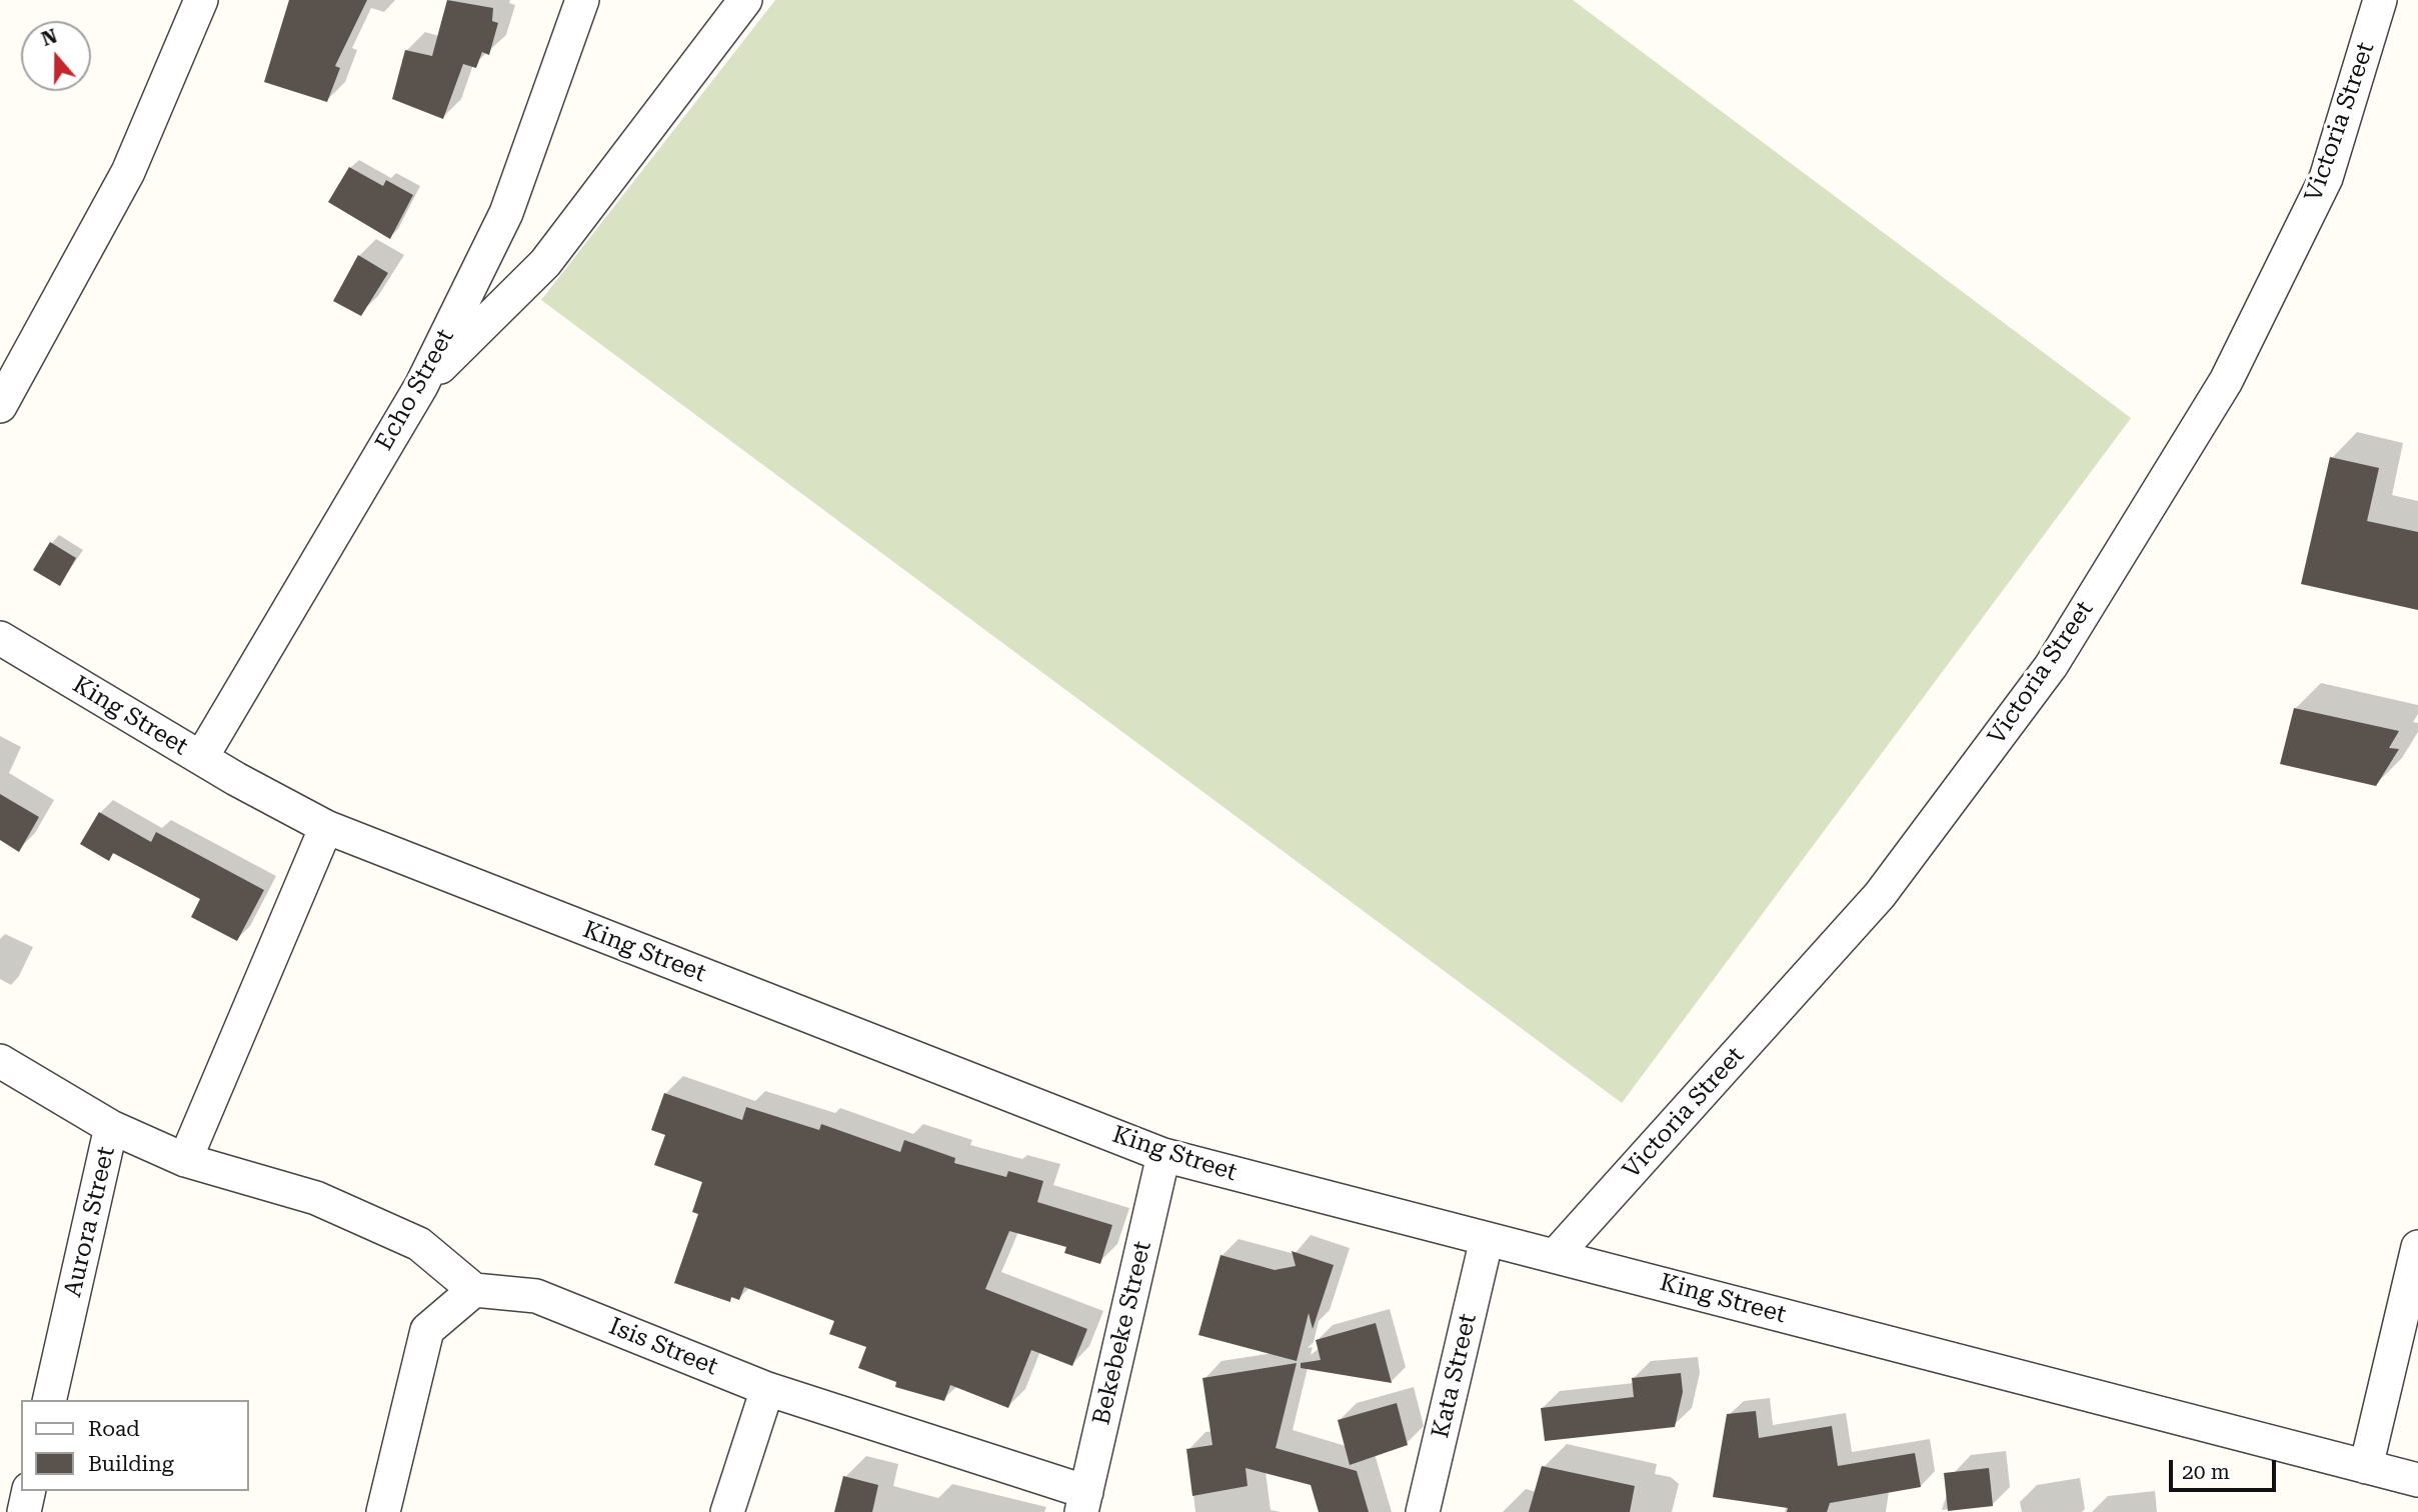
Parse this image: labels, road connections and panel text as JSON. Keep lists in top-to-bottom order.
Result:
{
  "streets": {
    "street": [
      "Victoria Street",
      "Echo Street",
      "King Street",
      "Aurora Street",
      "Bekebeke Street",
      "Isis Street",
      "Kata Street"
    ]
  },
  "crossings": [
    ["Victoria Street", "King Street"],
    ["Echo Street", "King Street"],
    ["King Street", "Bekebeke Street"],
    ["King Street", "Kata Street"],
    ["Bekebeke Street", "Isis Street"]
  ],
  "legend": ["Road", "Building"],
  "scale_bar": "20 m",
  "north": "top"
}
